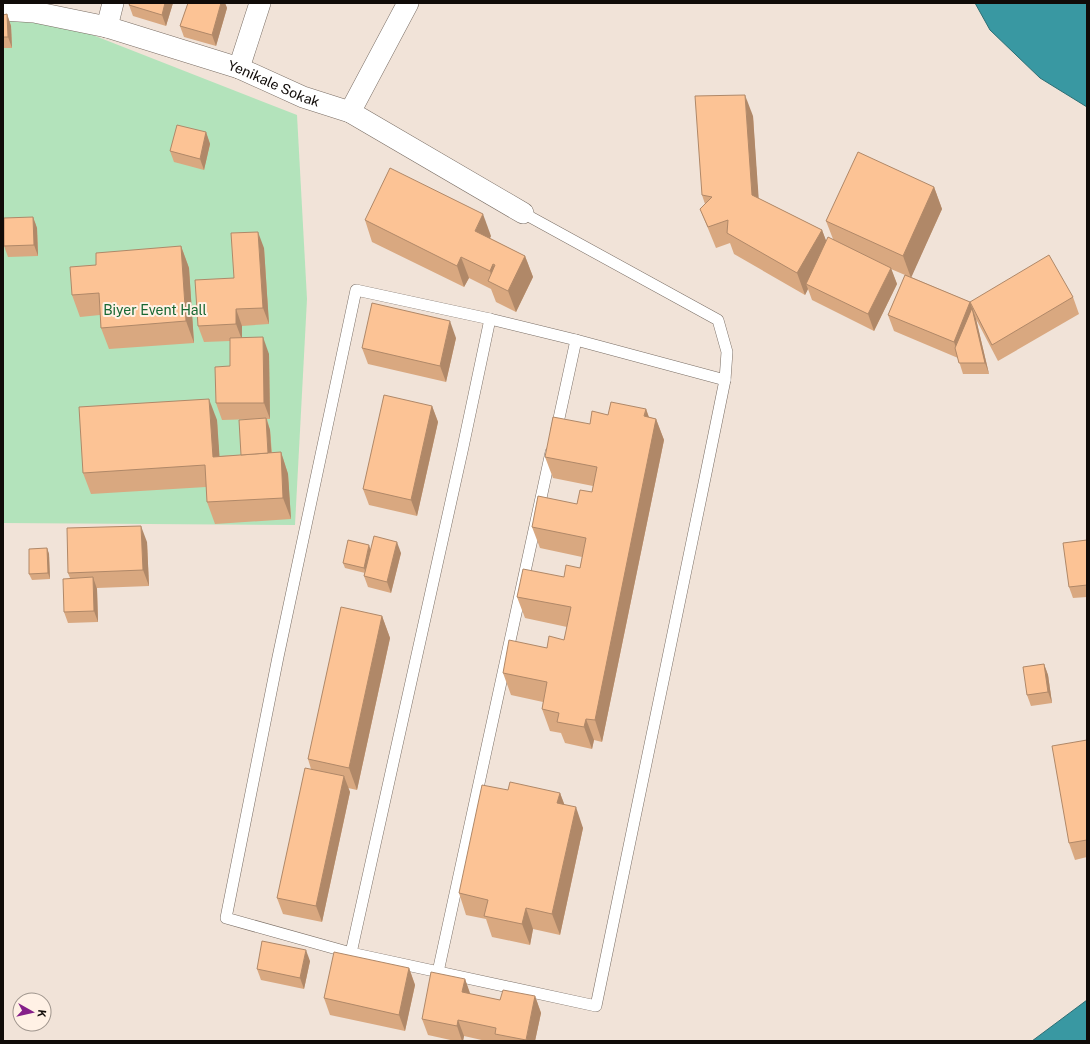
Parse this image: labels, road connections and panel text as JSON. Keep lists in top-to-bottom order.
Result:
{
  "streets": {
    "street": ["Yenikale Sokak"]
  },
  "parks": ["Biyer Event Hall"],
  "north": "right"
}
